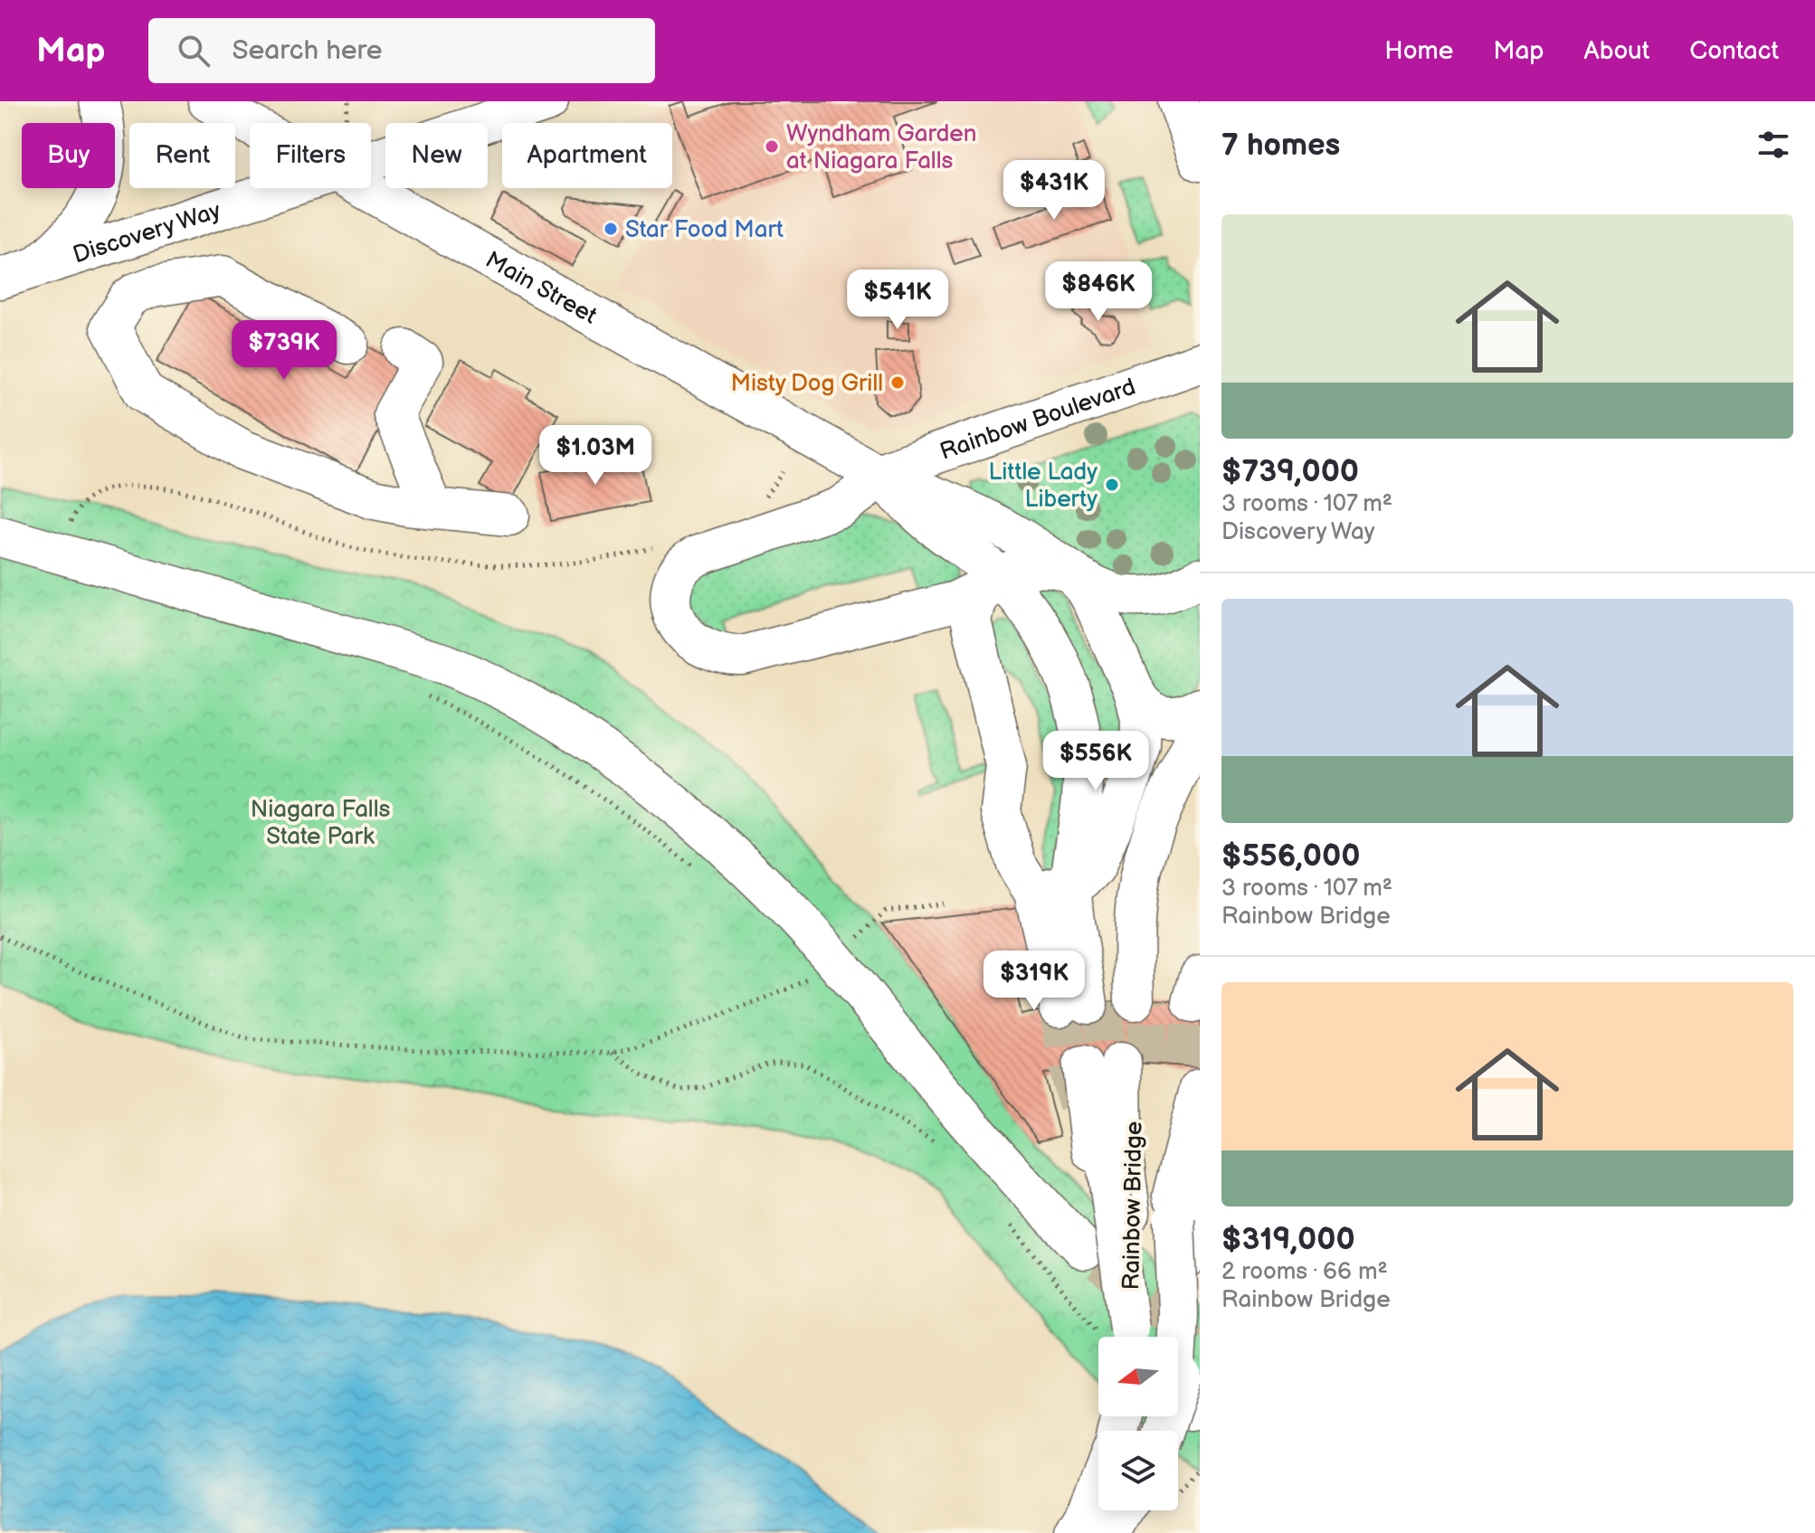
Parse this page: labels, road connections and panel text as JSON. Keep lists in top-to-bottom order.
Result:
{
  "streets": {
    "main road": [
      "Discovery Way",
      "Main Street",
      "Rainbow Boulevard",
      "Rainbow Bridge"
    ]
  },
  "crossings": [
    ["Main Street", "Rainbow Boulevard"]
  ],
  "parks": ["Niagara Falls State Park"],
  "places": [
    "Wyndham Garden at Niagara Falls",
    "Star Food Mart",
    "Misty Dog Grill",
    "Little Lady Liberty"
  ],
  "north": "left",
  "page": {
    "header": "Map",
    "search": "Search here",
    "nav": [
      "Home",
      "Map",
      "About",
      "Contact"
    ],
    "heading": "7 homes",
    "chip": [
      "Buy",
      "Rent",
      "Filters",
      "New",
      "Apartment"
    ],
    "price": [
      "$431K",
      "$846K",
      "$541K",
      "$739K",
      "$1.03M",
      "$556K",
      "$319K"
    ],
    "list": [
      {
        "name": "$739,000",
        "note": "3 rooms · 107 m² · Discovery Way"
      },
      {
        "name": "$556,000",
        "note": "3 rooms · 107 m² · Rainbow Bridge"
      },
      {
        "name": "$319,000",
        "note": "2 rooms · 66 m² · Rainbow Bridge"
      }
    ]
  }
}
